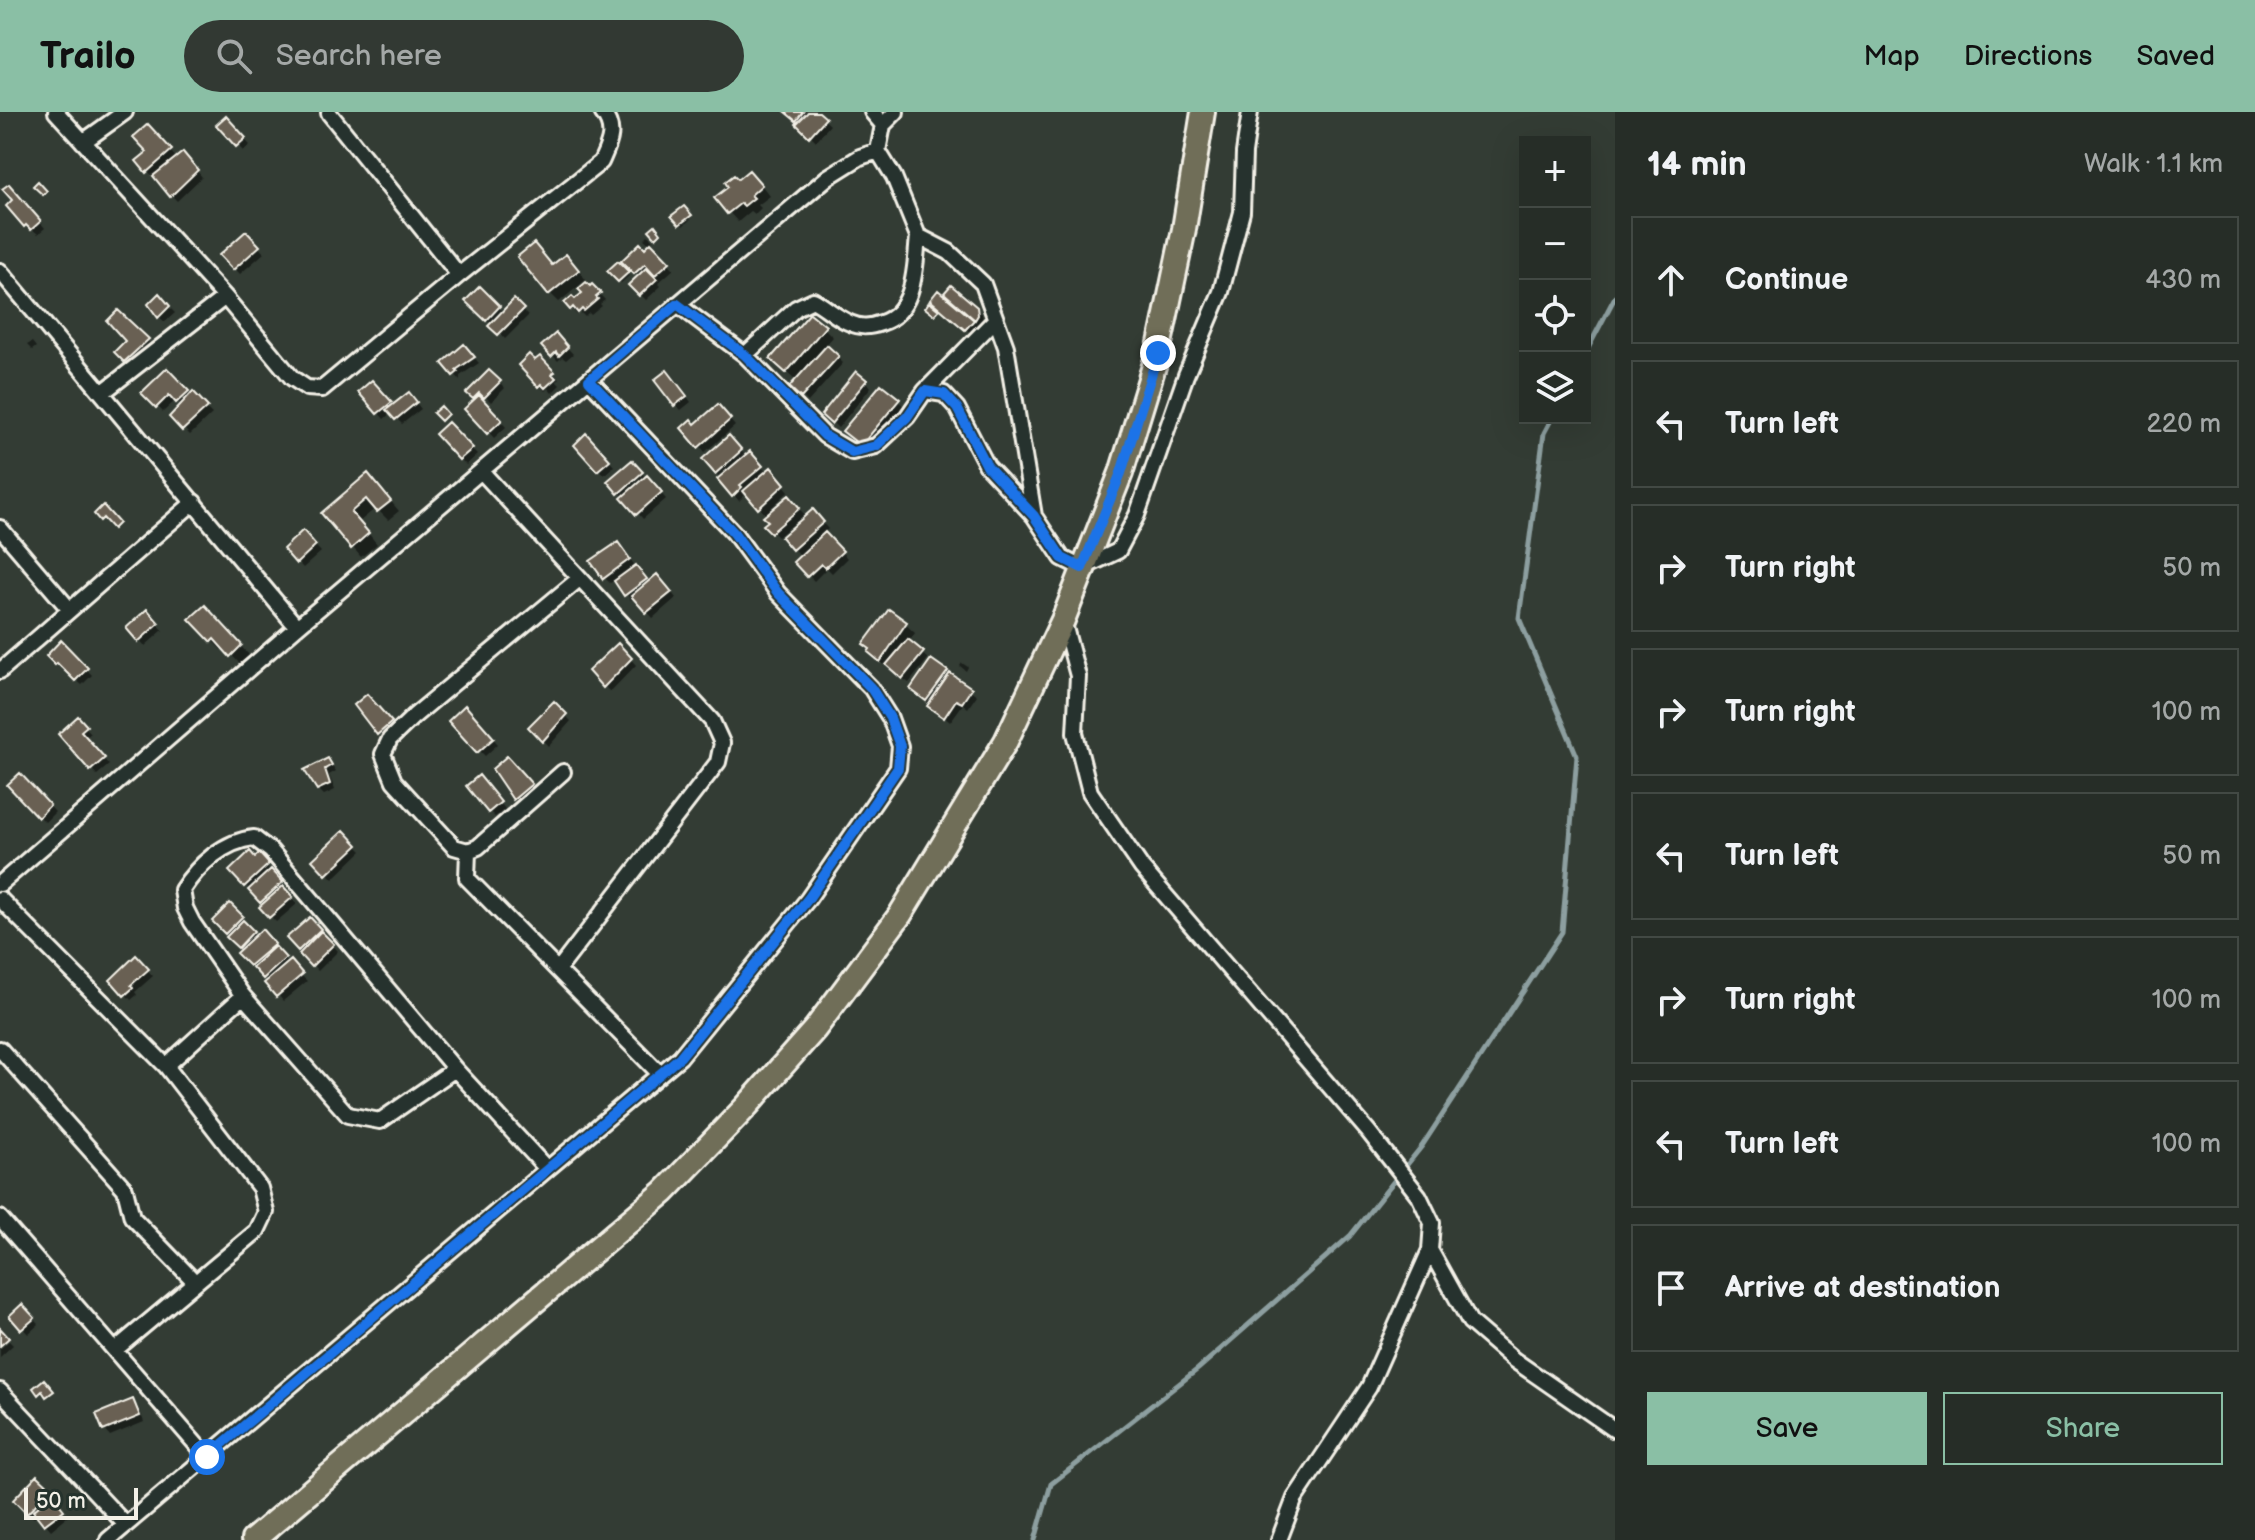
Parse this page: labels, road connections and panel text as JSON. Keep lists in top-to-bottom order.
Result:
{
  "scale_bar": "50 m",
  "page": {
    "header": "Trailo",
    "search": "Search here",
    "nav": ["Map", "Directions", "Saved"],
    "heading": ["14 min", "Walk · 1.1 km"],
    "map_buttons": ["+", "−"],
    "list": [
      ["Continue", "430 m"],
      ["Turn left", "220 m"],
      ["Turn right", "50 m"],
      ["Turn right", "100 m"],
      ["Turn left", "50 m"],
      ["Turn right", "100 m"],
      ["Turn left", "100 m"],
      "Arrive at destination"
    ],
    "buttons": ["Save", "Share"],
    "scale": "50 m"
  }
}
